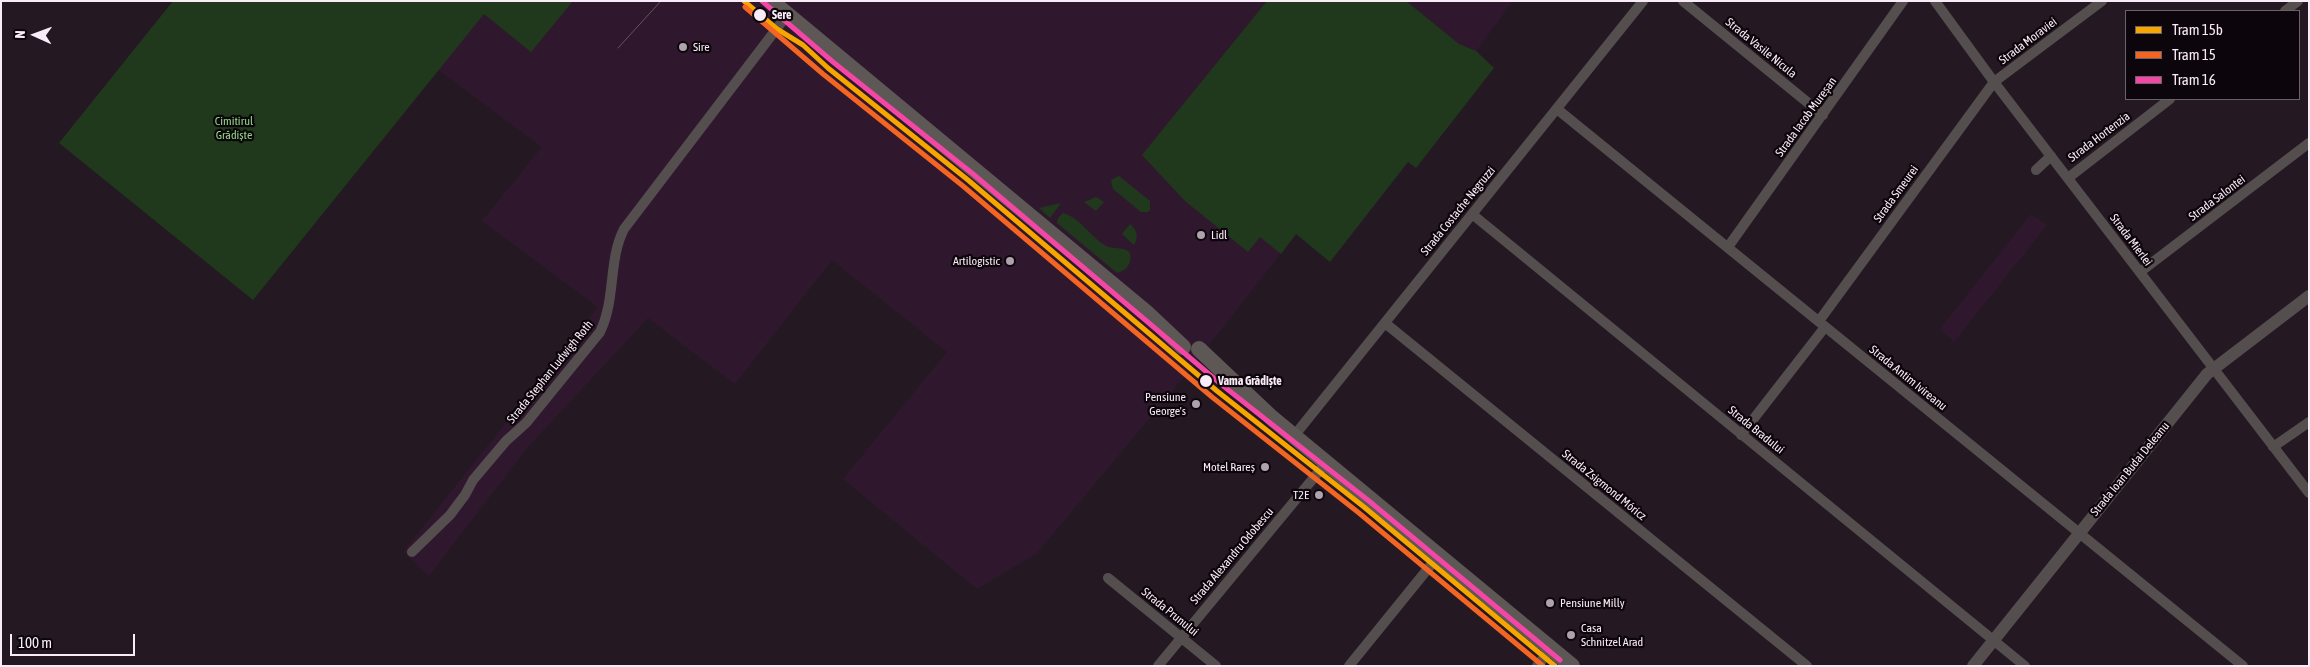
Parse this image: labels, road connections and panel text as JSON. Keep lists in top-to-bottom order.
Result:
{
  "streets": {
    "street": [
      "Strada Moraviei",
      "Strada Vasile Nicula",
      "Strada Iacob Mureșan",
      "Strada Hortenzia",
      "Strada Smeurei",
      "Strada Salontei",
      "Strada Costache Negruzzi",
      "Strada Mierlei",
      "Strada Stephan Ludwigh Roth",
      "Strada Antim Ivireanu",
      "Strada Bradului",
      "Strada Ioan Budai Deleanu",
      "Strada Zsigmond Móricz",
      "Strada Alexandru Odobescu",
      "Strada Prunului"
    ]
  },
  "crossings": [
    ["Strada Moraviei", "Strada Smeurei"],
    ["Strada Moraviei", "Strada Mierlei"],
    ["Strada Vasile Nicula", "Strada Iacob Mureșan"],
    ["Strada Iacob Mureșan", "Strada Antim Ivireanu"],
    ["Strada Hortenzia", "Strada Mierlei"],
    ["Strada Smeurei", "Strada Mierlei"],
    ["Strada Smeurei", "Strada Antim Ivireanu"],
    ["Strada Smeurei", "Strada Bradului"],
    ["Strada Salontei", "Strada Mierlei"],
    ["Strada Costache Negruzzi", "Strada Antim Ivireanu"],
    ["Strada Costache Negruzzi", "Strada Bradului"],
    ["Strada Costache Negruzzi", "Strada Zsigmond Móricz"],
    ["Strada Mierlei", "Strada Ioan Budai Deleanu"],
    ["Strada Antim Ivireanu", "Strada Ioan Budai Deleanu"],
    ["Strada Bradului", "Strada Ioan Budai Deleanu"],
    ["Strada Alexandru Odobescu", "Strada Prunului"]
  ],
  "parks": ["Cimitirul Grădiște"],
  "places": [
    "Sere",
    "Sire",
    "Lidl",
    "Artilogistic",
    "Vama Grădiște",
    "Pensiune George's",
    "Motel Rareș",
    "T2E",
    "Pensiune Milly",
    "Casa Schnitzel Arad"
  ],
  "lines": ["tram line 15b", "tram line 16", "tram line 15"],
  "legend": ["Tram 15b", "Tram 15", "Tram 16"],
  "scale_bar": "100 m",
  "north": "left"
}
